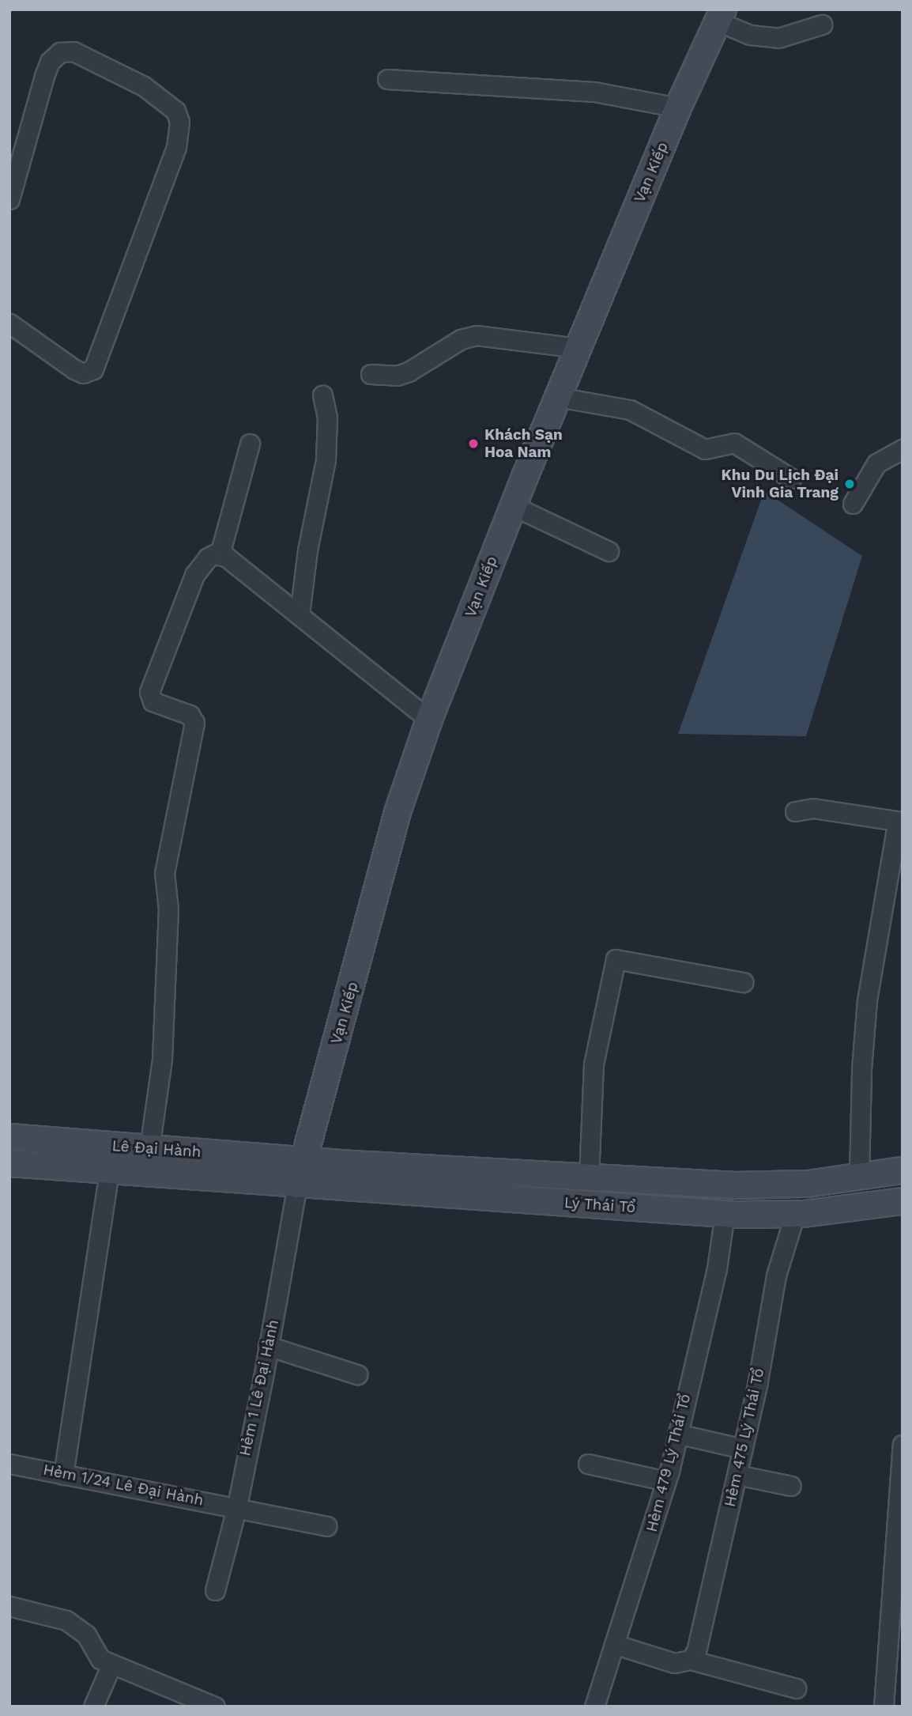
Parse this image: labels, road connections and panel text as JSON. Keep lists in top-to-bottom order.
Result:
{
  "streets": {
    "main road": ["Vạn Kiếp", "Lê Đại Hành", "Lý Thái Tổ"],
    "street": [
      "Hẻm 1 Lê Đại Hành",
      "Hẻm 475 Lý Thái Tổ",
      "Hẻm 479 Lý Thái Tổ",
      "Hẻm 1/24 Lê Đại Hành"
    ]
  },
  "crossings": [
    ["Vạn Kiếp", "Lê Đại Hành"],
    ["Vạn Kiếp", "Lý Thái Tổ"],
    ["Vạn Kiếp", "Hẻm 1 Lê Đại Hành"],
    ["Lê Đại Hành", "Lý Thái Tổ"],
    ["Lê Đại Hành", "Hẻm 1 Lê Đại Hành"],
    ["Lý Thái Tổ", "Hẻm 1 Lê Đại Hành"],
    ["Lý Thái Tổ", "Hẻm 475 Lý Thái Tổ"],
    ["Lý Thái Tổ", "Hẻm 479 Lý Thái Tổ"],
    ["Hẻm 1 Lê Đại Hành", "Hẻm 1/24 Lê Đại Hành"]
  ],
  "places": ["Khách Sạn Hoa Nam", "Khu Du Lịch Đại Vinh Gia Trang"]
}
